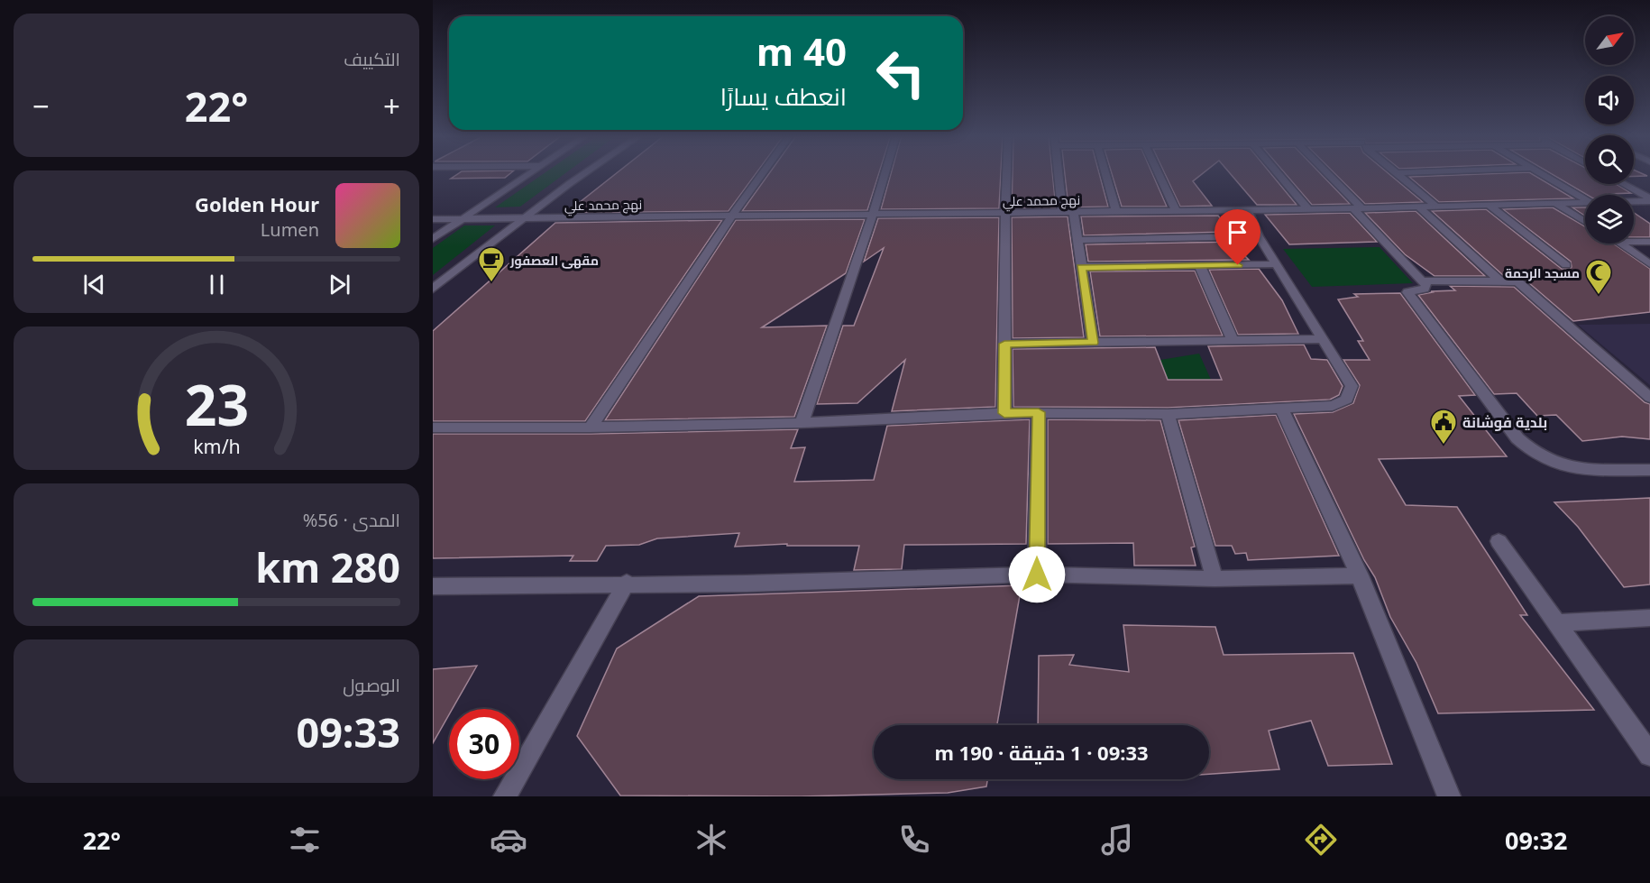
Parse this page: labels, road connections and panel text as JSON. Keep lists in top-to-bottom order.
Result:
{
  "streets": {
    "street": ["نهج محمد علي"]
  },
  "places": {
    "cafe": ["مقهى العصفور"],
    "mosque": ["مسجد الرحمة"],
    "public building": ["بلدية فوشانة"]
  },
  "north": "top right",
  "page": {
    "tile": [
      "التكييف",
      ["المدى · 56%", "280 km"],
      ["الوصول", "09:33"]
    ],
    "turn": ["40 m", "انعطف يسارًا"],
    "heat": ["−", "22°", "+"],
    "song": ["Golden Hour", "Lumen"],
    "limit": "30",
    "trip": "09:33 · 1 دقيقة · 190 m",
    "tabs": ["09:32", "22°"],
    "gauge": ["23", "km/h"]
  }
}
